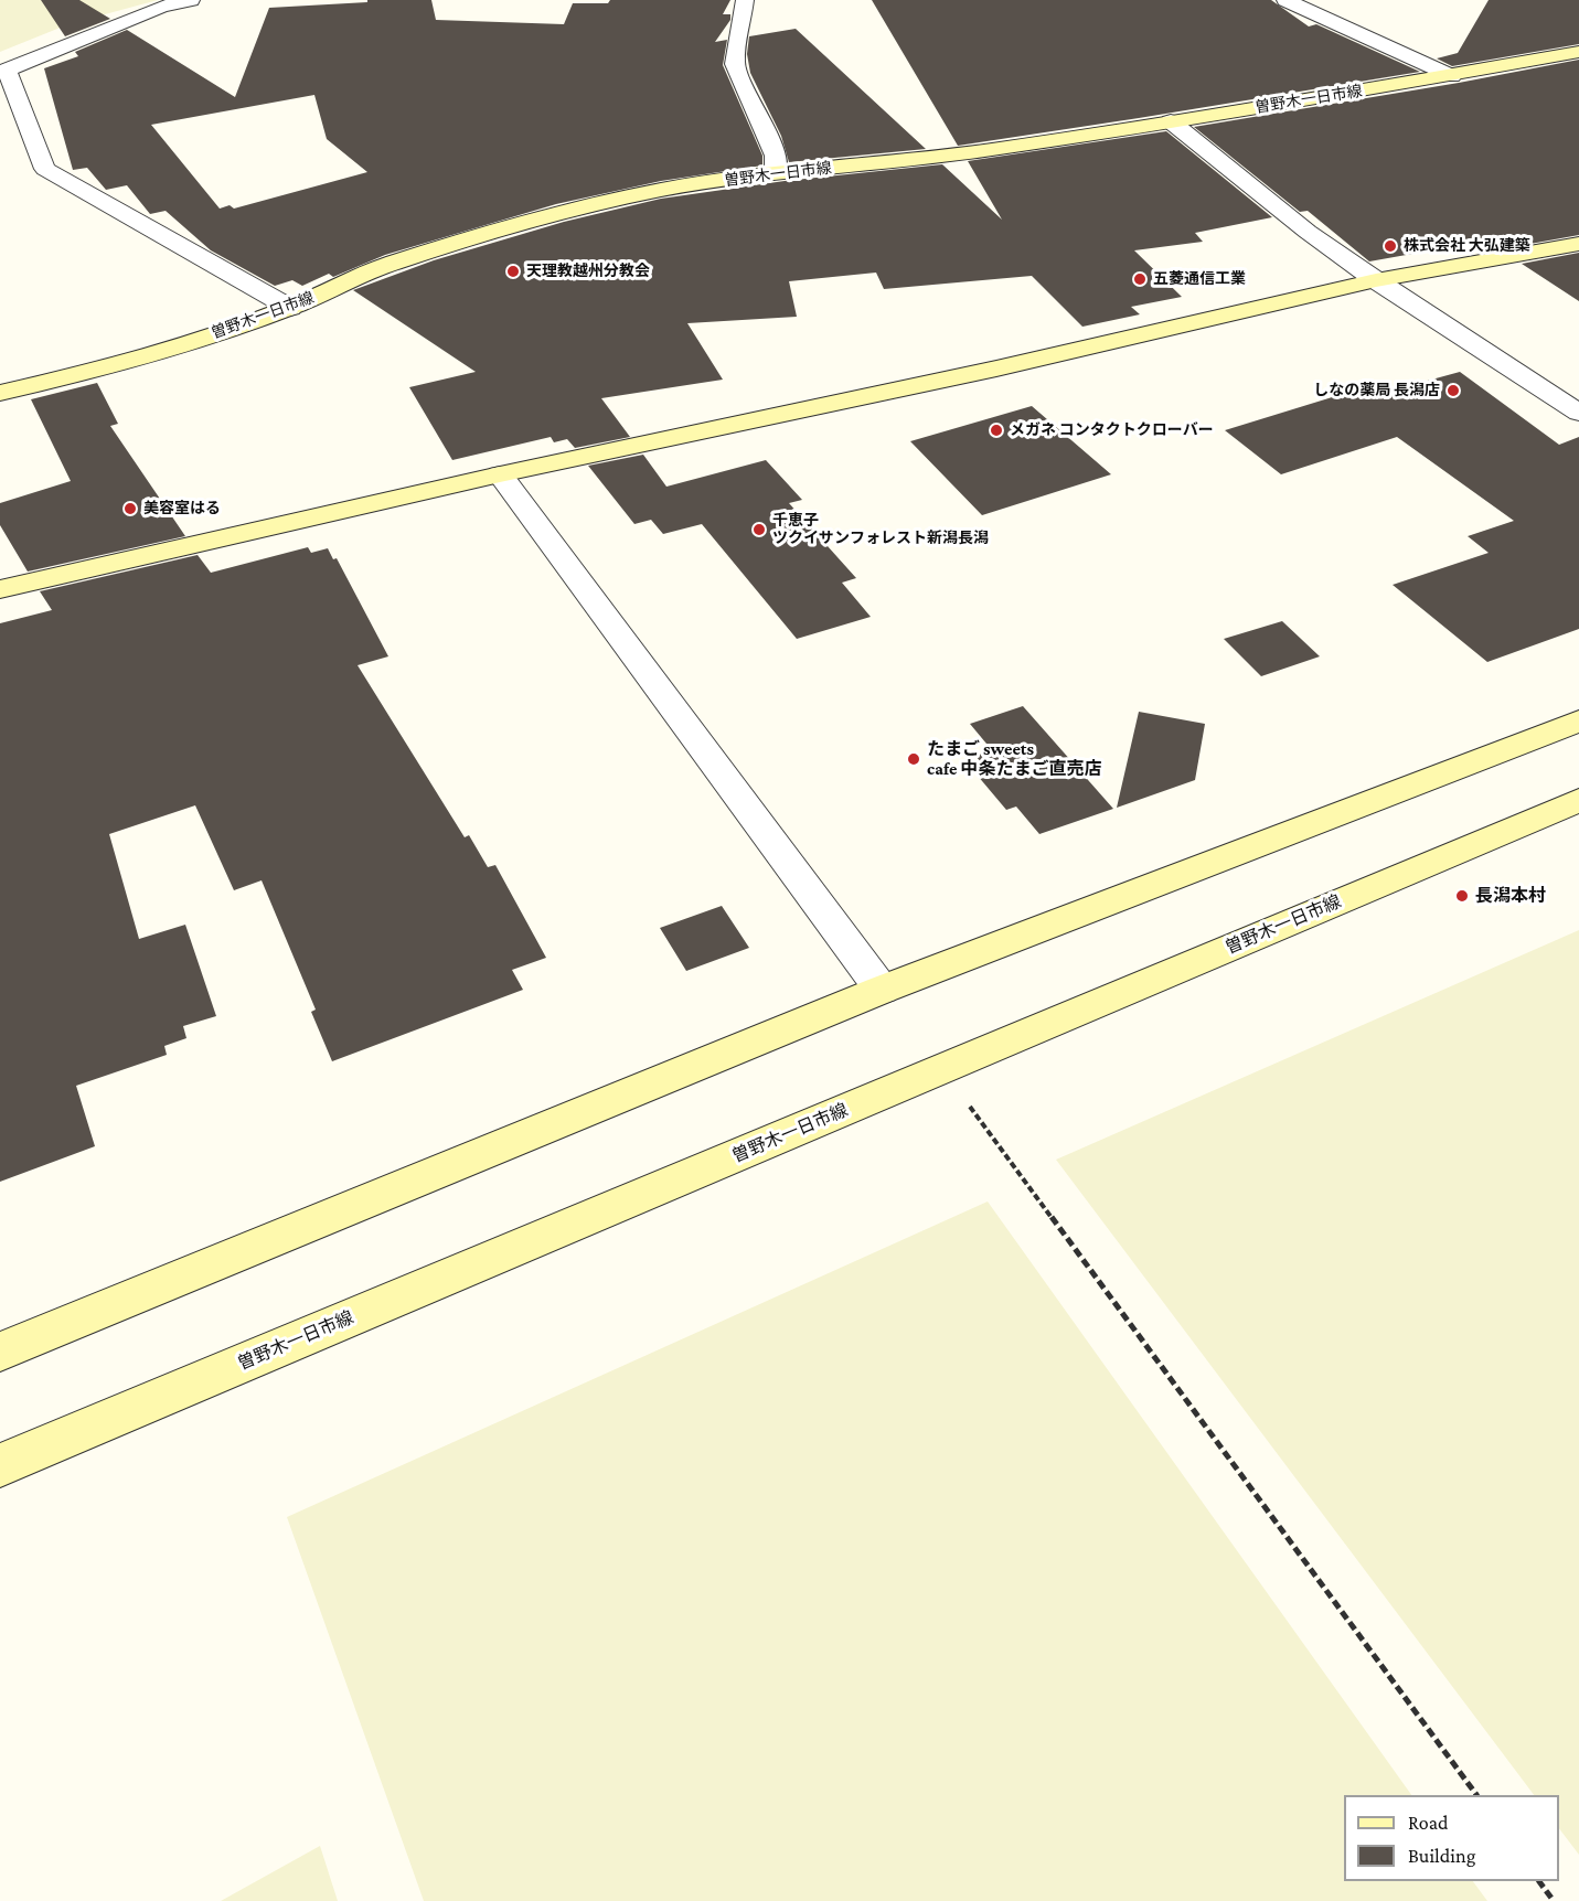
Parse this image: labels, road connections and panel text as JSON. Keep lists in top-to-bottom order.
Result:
{
  "streets": {
    "main road": ["曽野木一日市線"]
  },
  "places": [
    "株式会社 大弘建築",
    "天理教越州分教会",
    "五菱通信工業",
    "しなの薬局 長潟店",
    "メガネ コンタクトクローバー",
    "美容室はる",
    "千恵子 ツクイサンフォレスト新潟長潟",
    "たまご sweets cafe 中条たまご直売店",
    "長潟本村"
  ],
  "legend": ["Road", "Building"]
}
